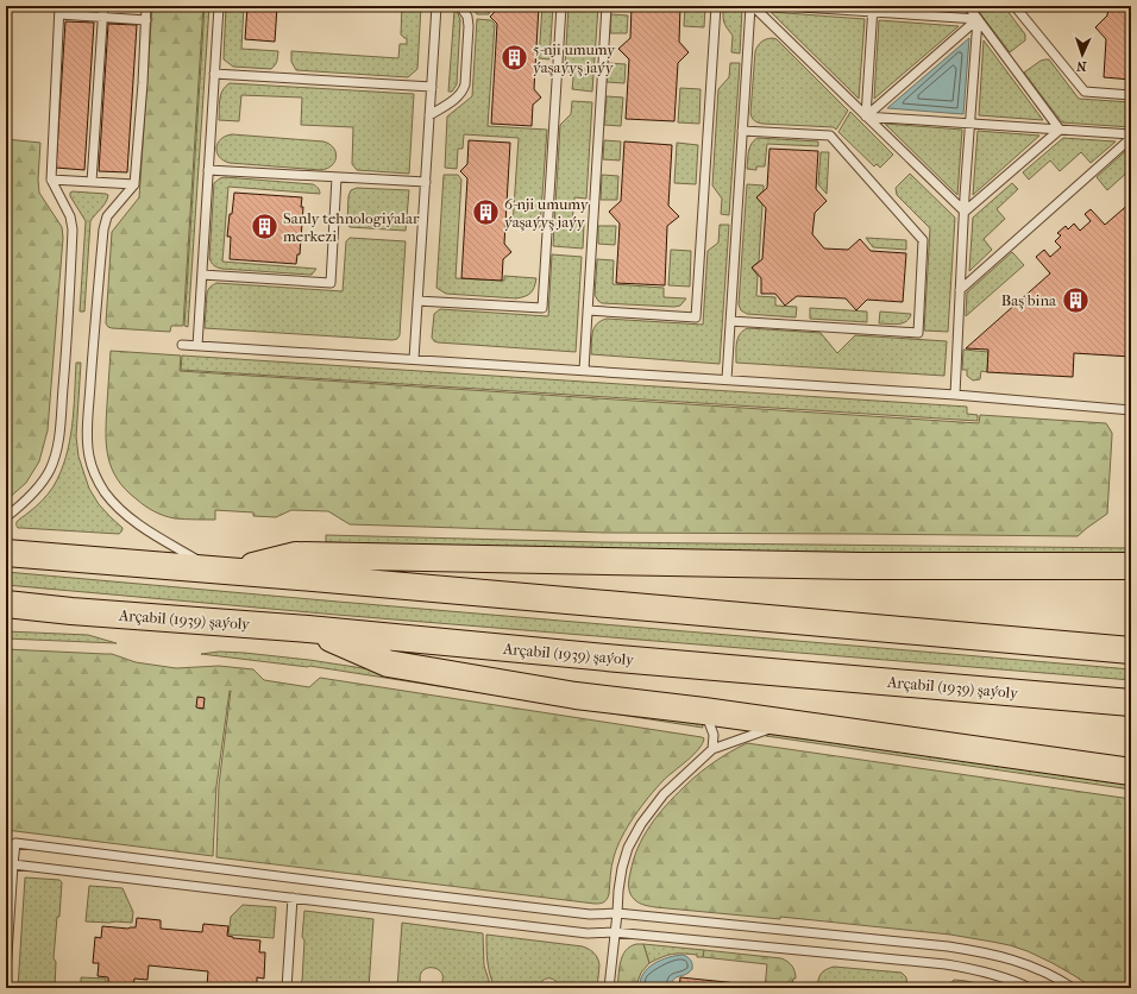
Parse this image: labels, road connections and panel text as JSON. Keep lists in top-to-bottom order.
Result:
{
  "streets": {
    "main road": ["Arçabil (1939) şaýoly"]
  },
  "places": {
    "building": [
      "5-nji umumy ýaşaýyş jaýy",
      "6-nji umumy ýaşaýyş jaýy",
      "Sanly tehnologiýalar merkezi",
      "Baş bina"
    ]
  },
  "north": "bottom"
}
